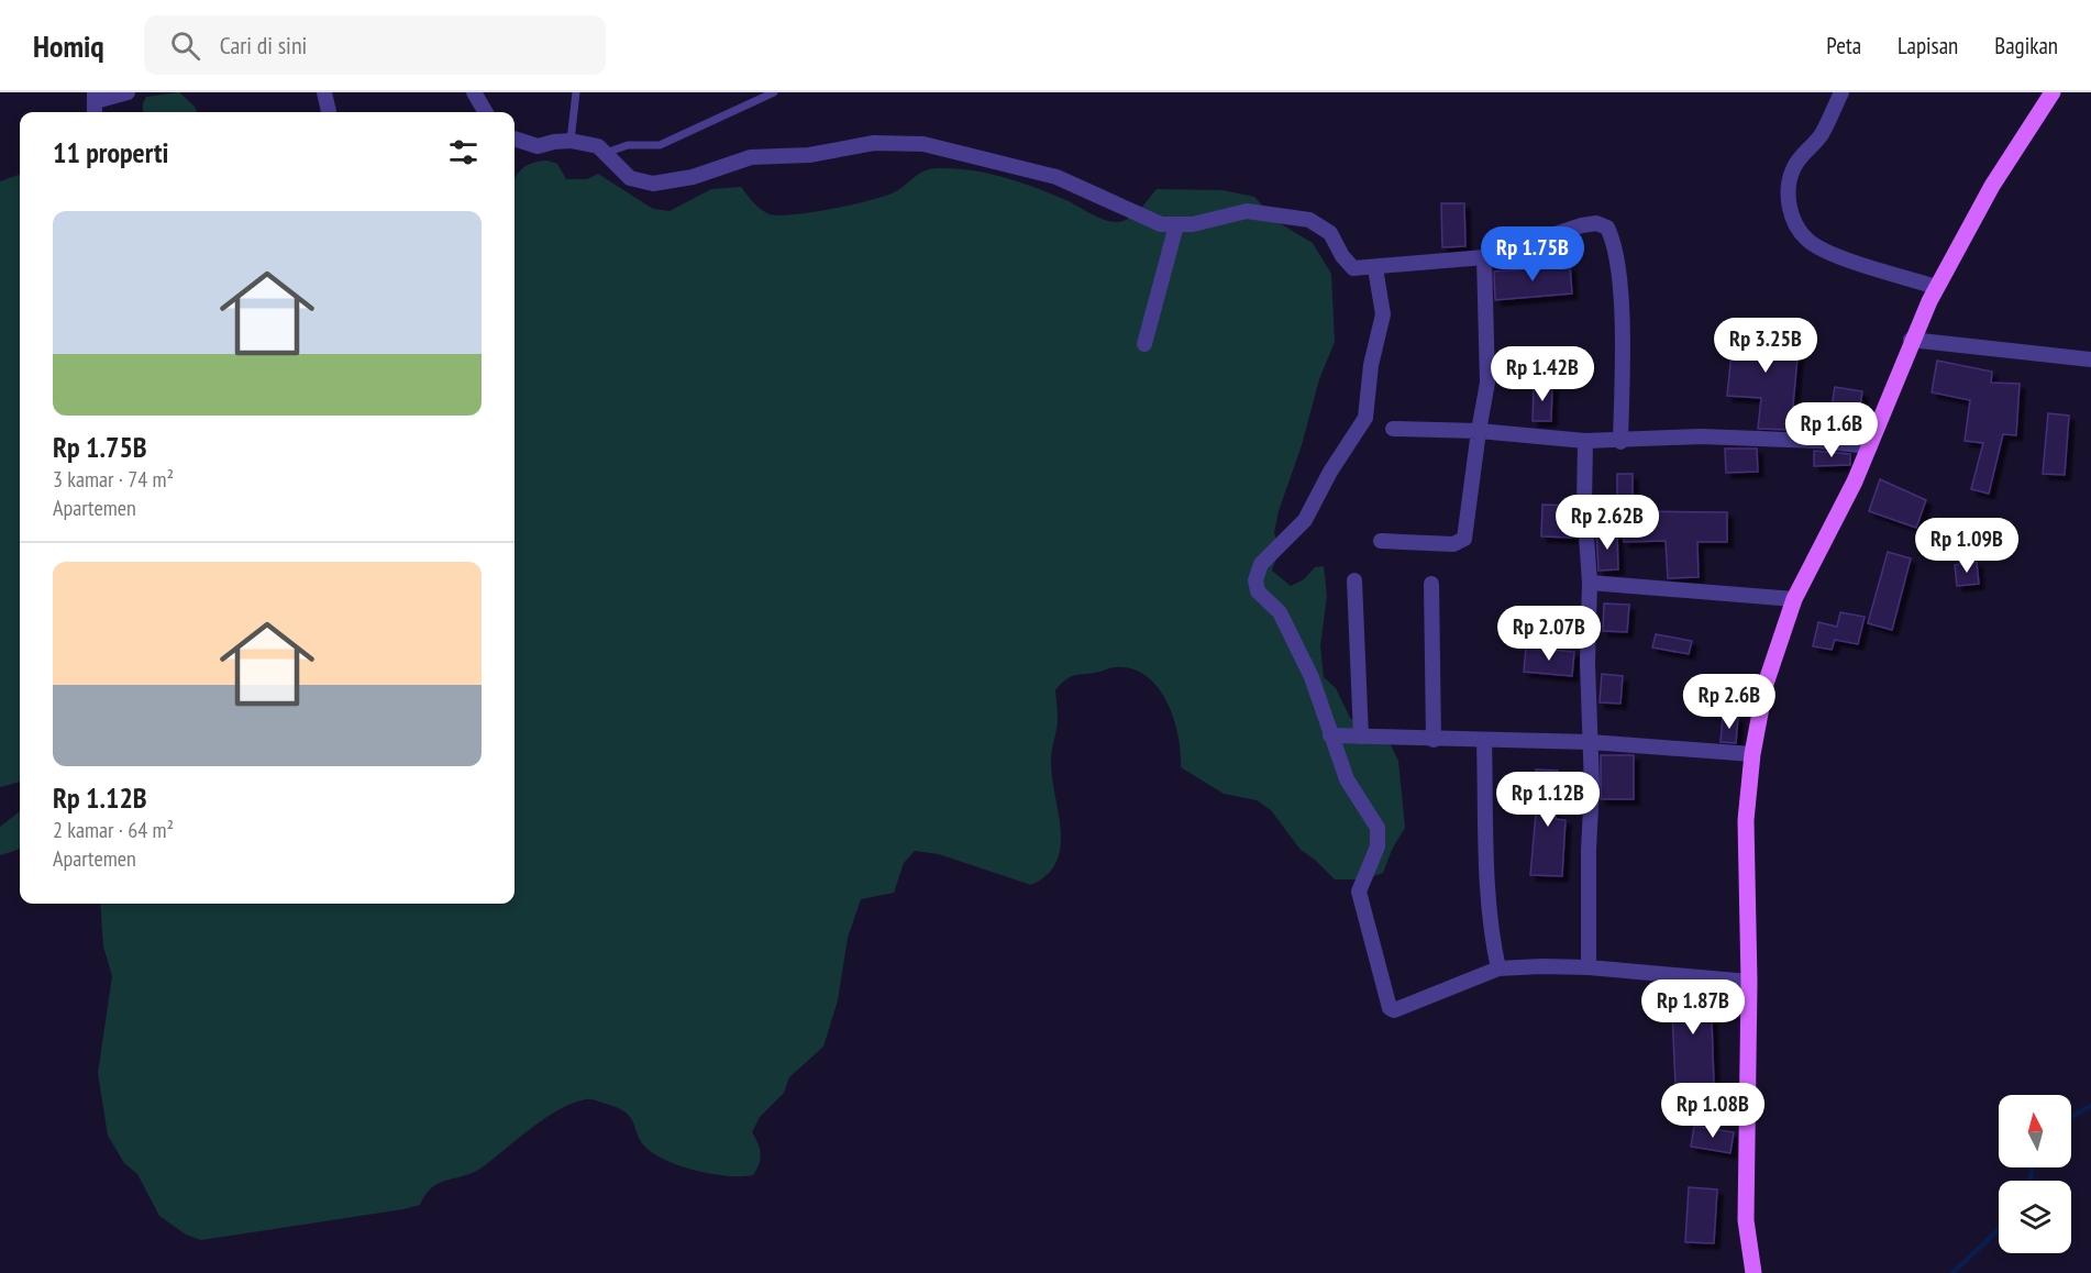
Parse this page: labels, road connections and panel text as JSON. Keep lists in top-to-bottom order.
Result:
{
  "north": "top",
  "page": {
    "header": "Homiq",
    "search": "Cari di sini",
    "nav": ["Peta", "Lapisan", "Bagikan"],
    "heading": "11 properti",
    "list": [
      {
        "name": "Rp 1.75B",
        "note": "3 kamar · 74 m² · Apartemen"
      },
      {
        "name": "Rp 1.12B",
        "note": "2 kamar · 64 m² · Apartemen"
      }
    ],
    "price": [
      "Rp 1.75B",
      "Rp 3.25B",
      "Rp 1.42B",
      "Rp 1.6B",
      "Rp 2.62B",
      "Rp 1.09B",
      "Rp 2.07B",
      "Rp 2.6B",
      "Rp 1.12B",
      "Rp 1.87B",
      "Rp 1.08B"
    ]
  }
}
